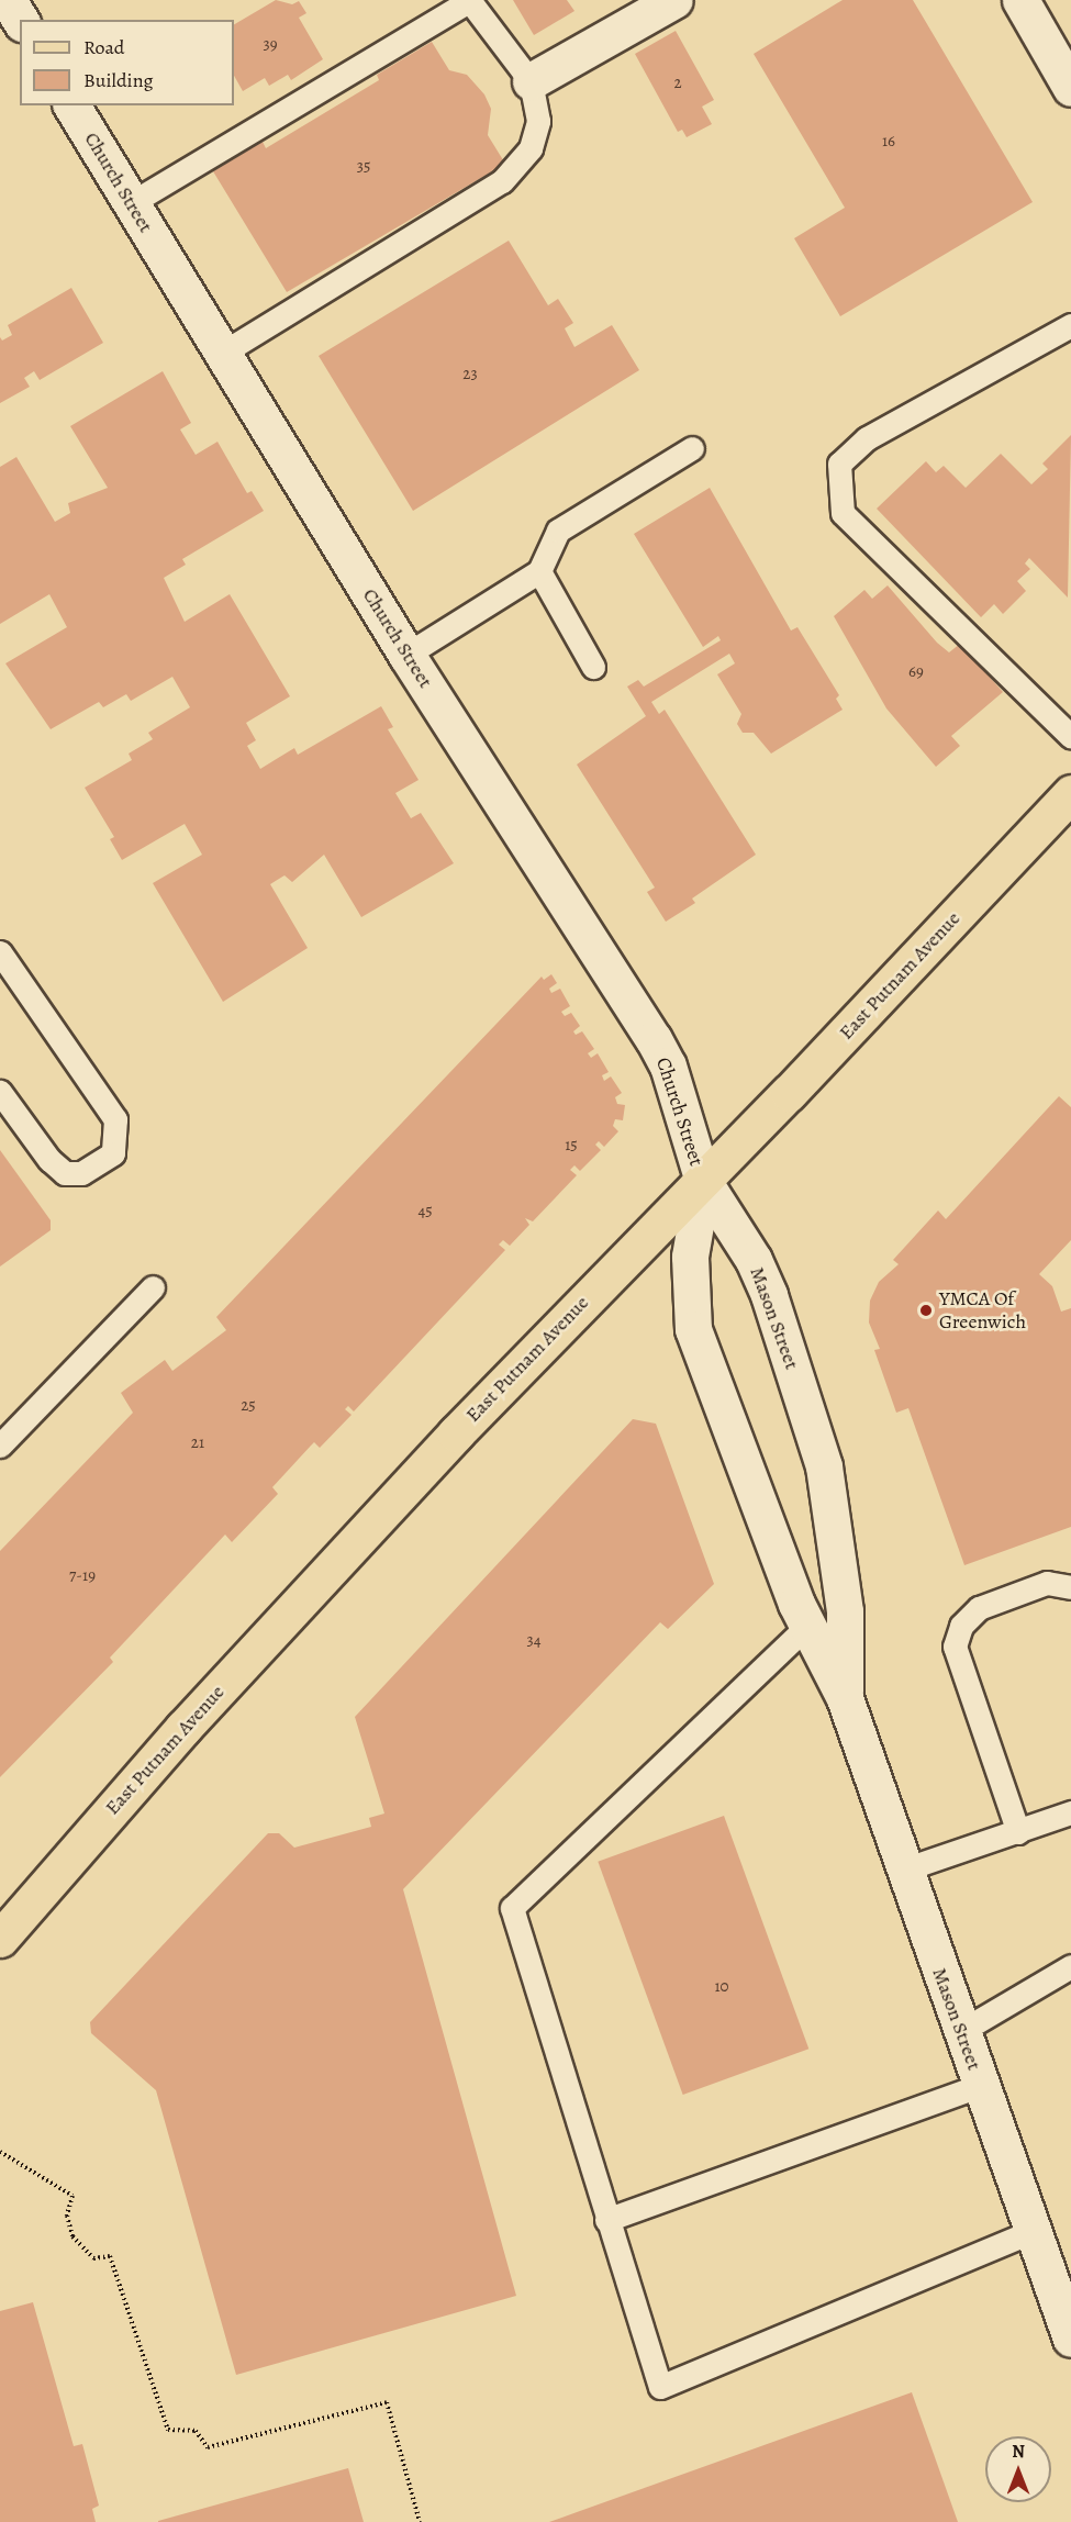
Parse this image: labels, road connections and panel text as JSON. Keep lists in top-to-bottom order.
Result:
{
  "streets": {
    "main road": ["East Putnam Avenue"],
    "street": ["Church Street", "Mason Street"]
  },
  "crossings": [
    ["Church Street", "East Putnam Avenue"],
    ["Church Street", "Mason Street"],
    ["East Putnam Avenue", "Mason Street"]
  ],
  "places": ["YMCA Of Greenwich"],
  "house_numbers": [
    "39",
    "2",
    "16",
    "35",
    "23",
    "69",
    "15",
    "45",
    "25",
    "21",
    "7-19",
    "34",
    "10"
  ],
  "legend": ["Road", "Building"],
  "north": "top"
}
